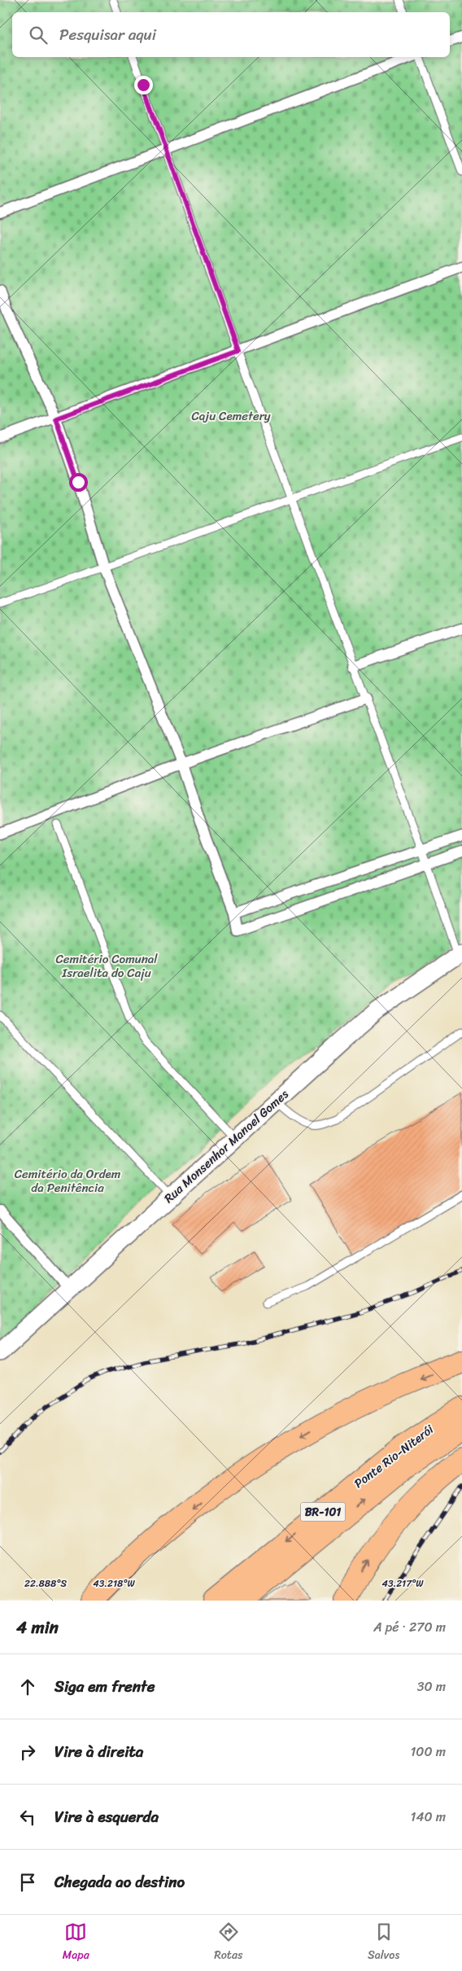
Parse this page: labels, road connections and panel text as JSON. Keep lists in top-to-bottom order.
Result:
{
  "streets": {
    "highway": ["Ponte Rio-Niterói", "BR-101"],
    "street": ["Rua Monsenhor Manoel Gomes"]
  },
  "parks": ["Caju Cemetery", "Cemitério Comunal Israelita do Caju", "Cemitério da Ordem da Penitência"],
  "page": {
    "search": "Pesquisar aqui",
    "heading": ["4 min", "A pé · 270 m"],
    "list": [
      ["Siga em frente", "30 m"],
      ["Vire à direita", "100 m"],
      ["Vire à esquerda", "140 m"],
      "Chegada ao destino"
    ],
    "nav": ["Mapa", "Rotas", "Salvos"]
  },
  "coordinates": ["22.888°S", "43.218°W", "43.217°W"]
}
